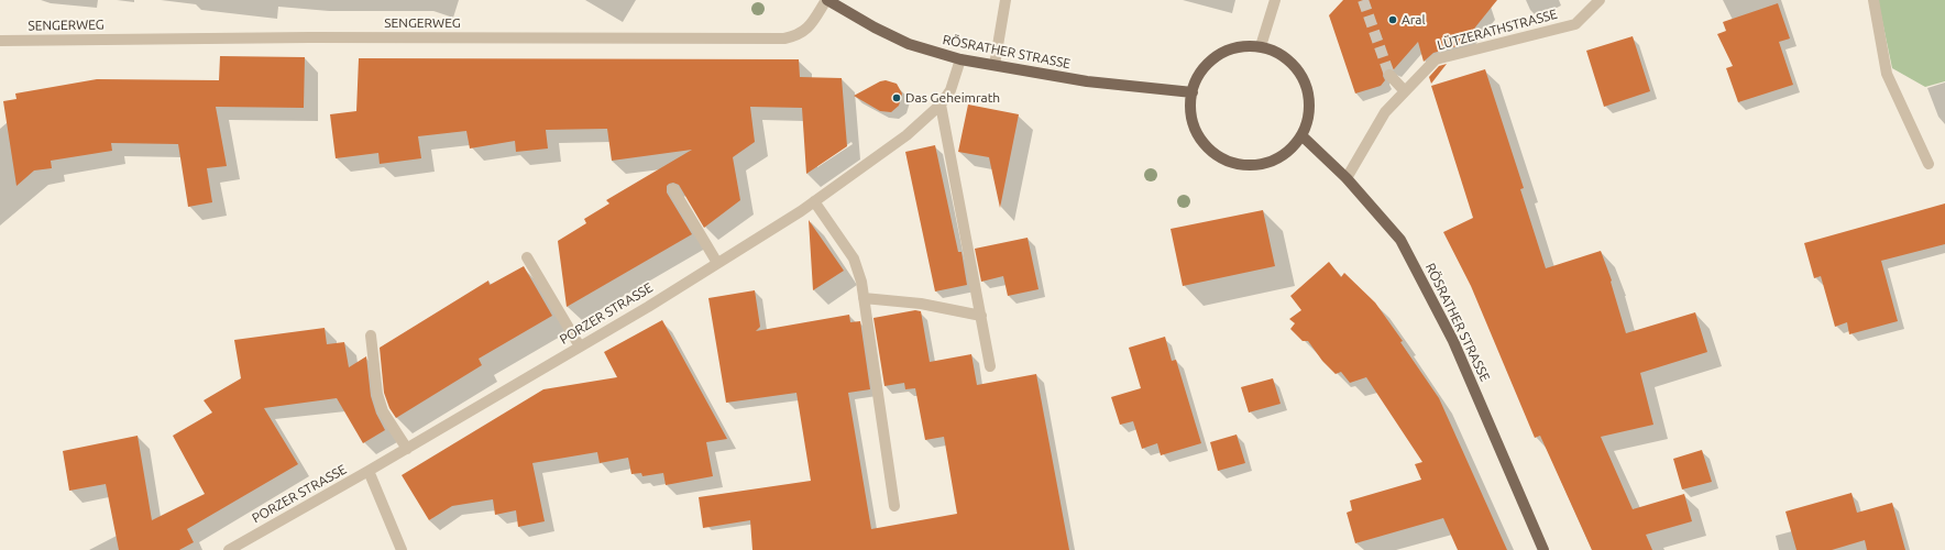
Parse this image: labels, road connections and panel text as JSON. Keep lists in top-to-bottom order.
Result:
{
  "streets": {
    "main road": ["RÖSRATHER STRASSE"],
    "street": ["SENGERWEG", "LÜTZERATHSTRASSE", "PORZER STRASSE"]
  },
  "crossings": [
    ["SENGERWEG", "RÖSRATHER STRASSE"],
    ["LÜTZERATHSTRASSE", "RÖSRATHER STRASSE"],
    ["RÖSRATHER STRASSE", "PORZER STRASSE"]
  ],
  "places": ["Aral", "Das Geheimrath"]
}
